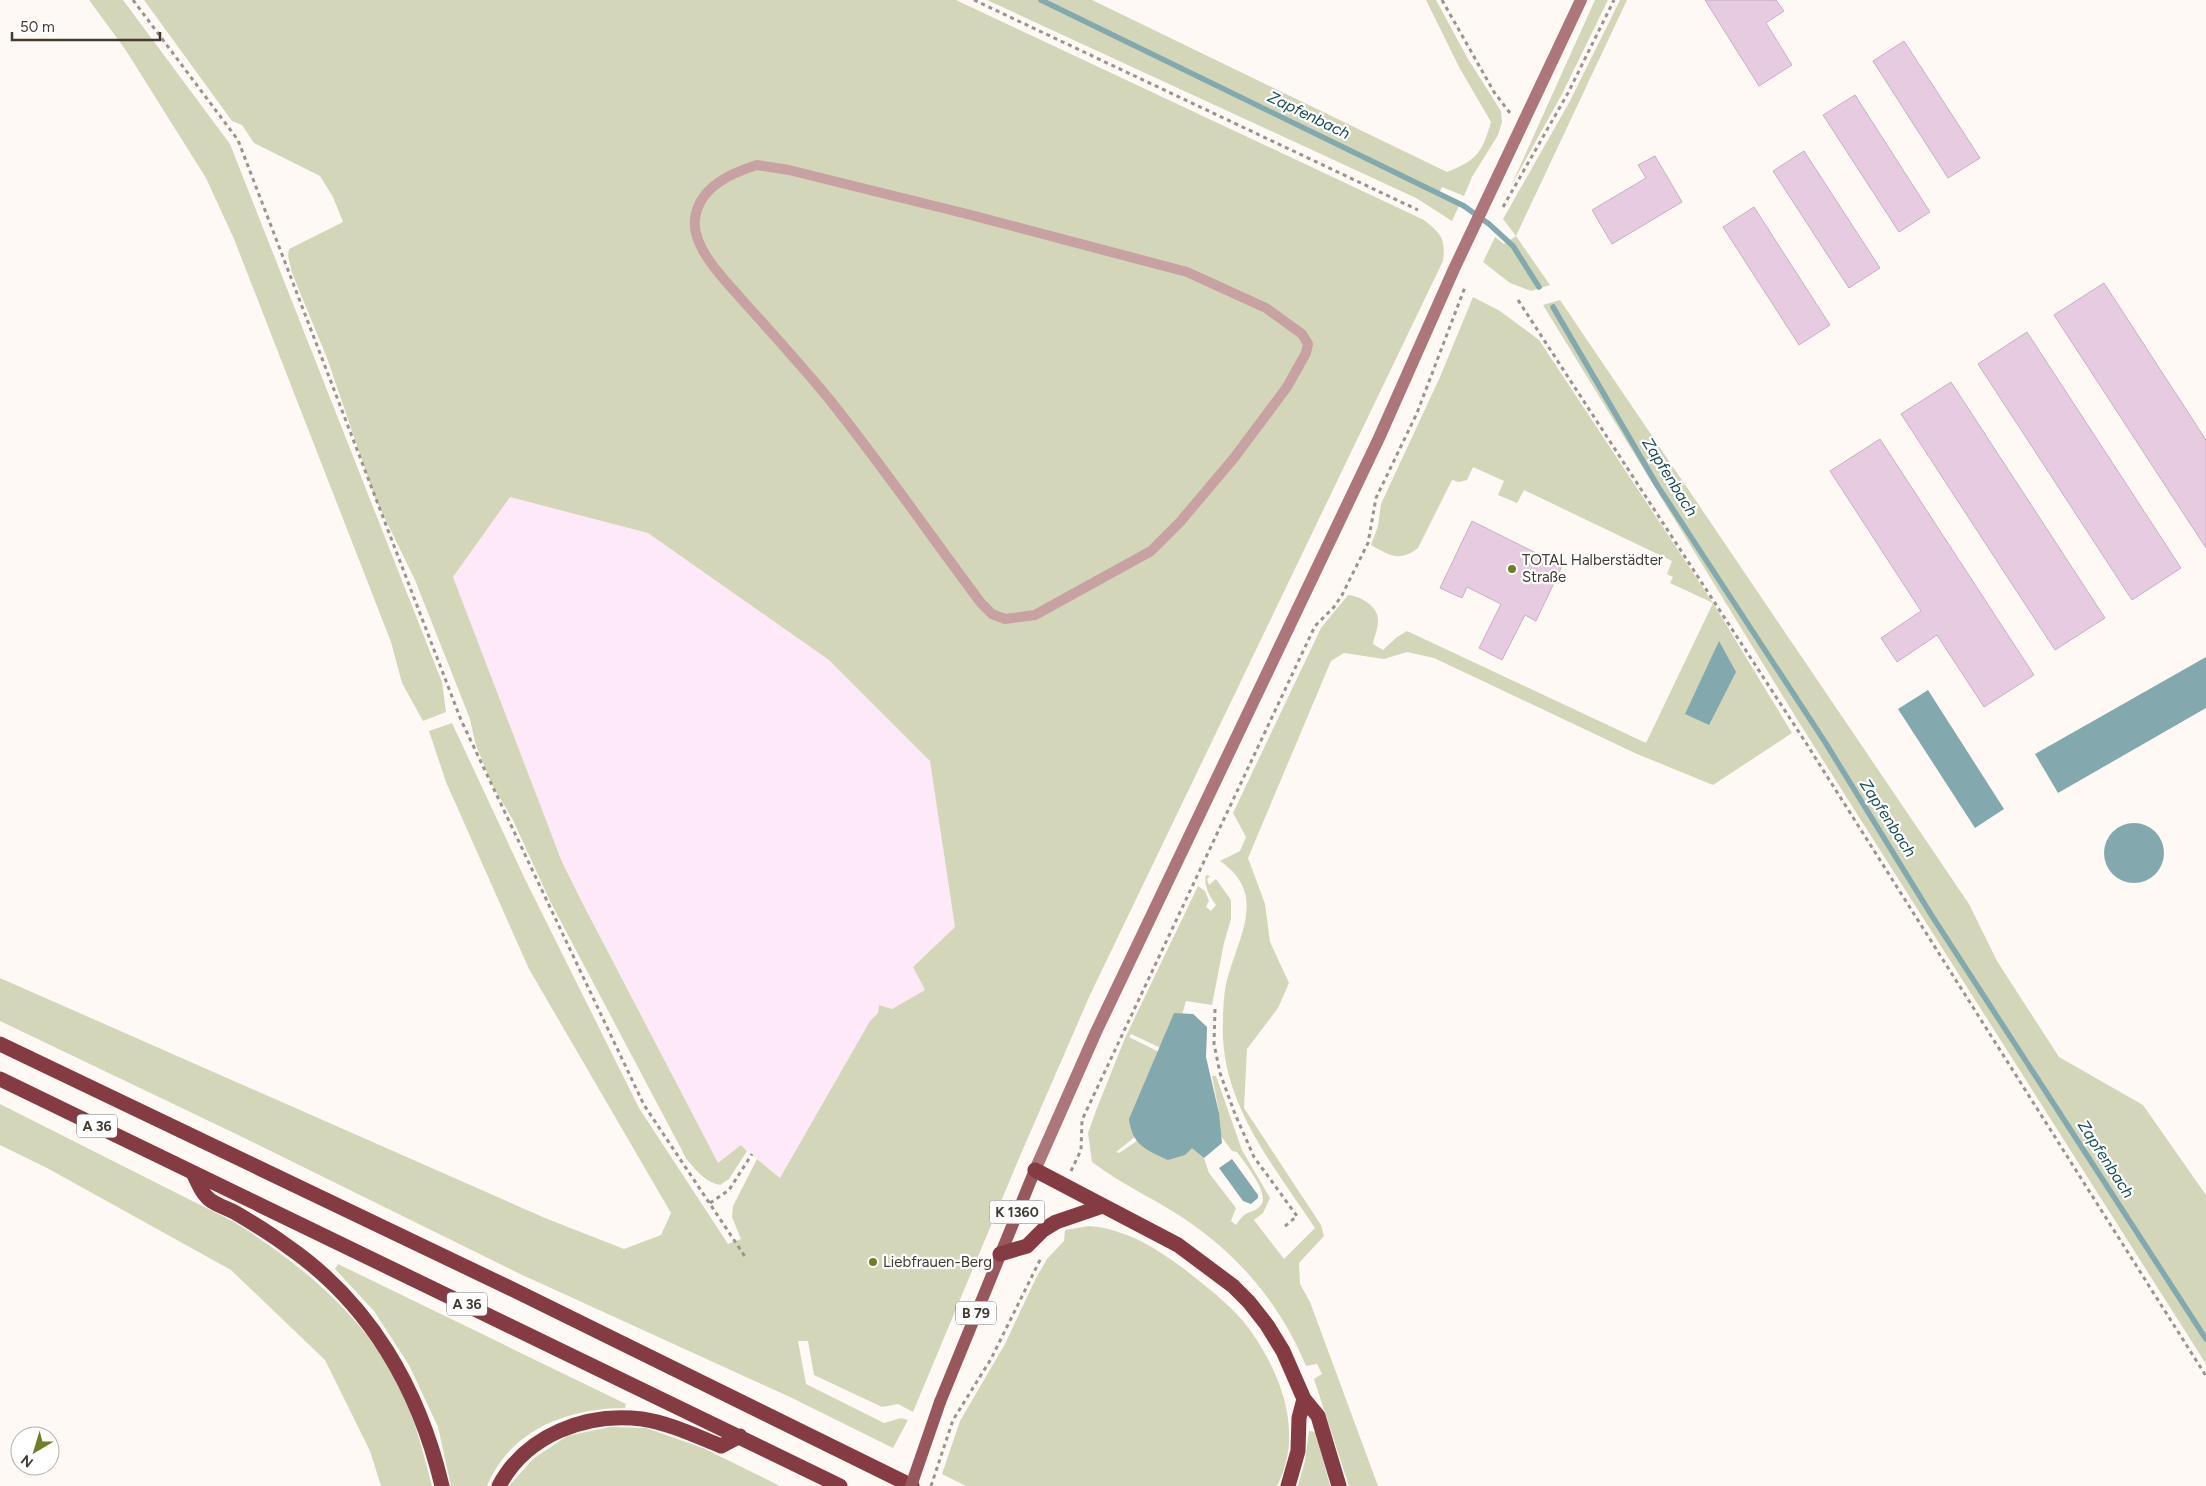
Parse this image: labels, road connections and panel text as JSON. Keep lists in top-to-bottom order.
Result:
{
  "streets": {
    "highway": ["A 36"],
    "main road": ["K 1360", "B 79"]
  },
  "crossings": [
    ["A 36", "B 79"],
    ["K 1360", "B 79"]
  ],
  "water": ["Zapfenbach"],
  "places": ["TOTAL Halberstädter Straße", "Liebfrauen-Berg"],
  "scale_bar": "50 m",
  "north": "bottom left"
}
